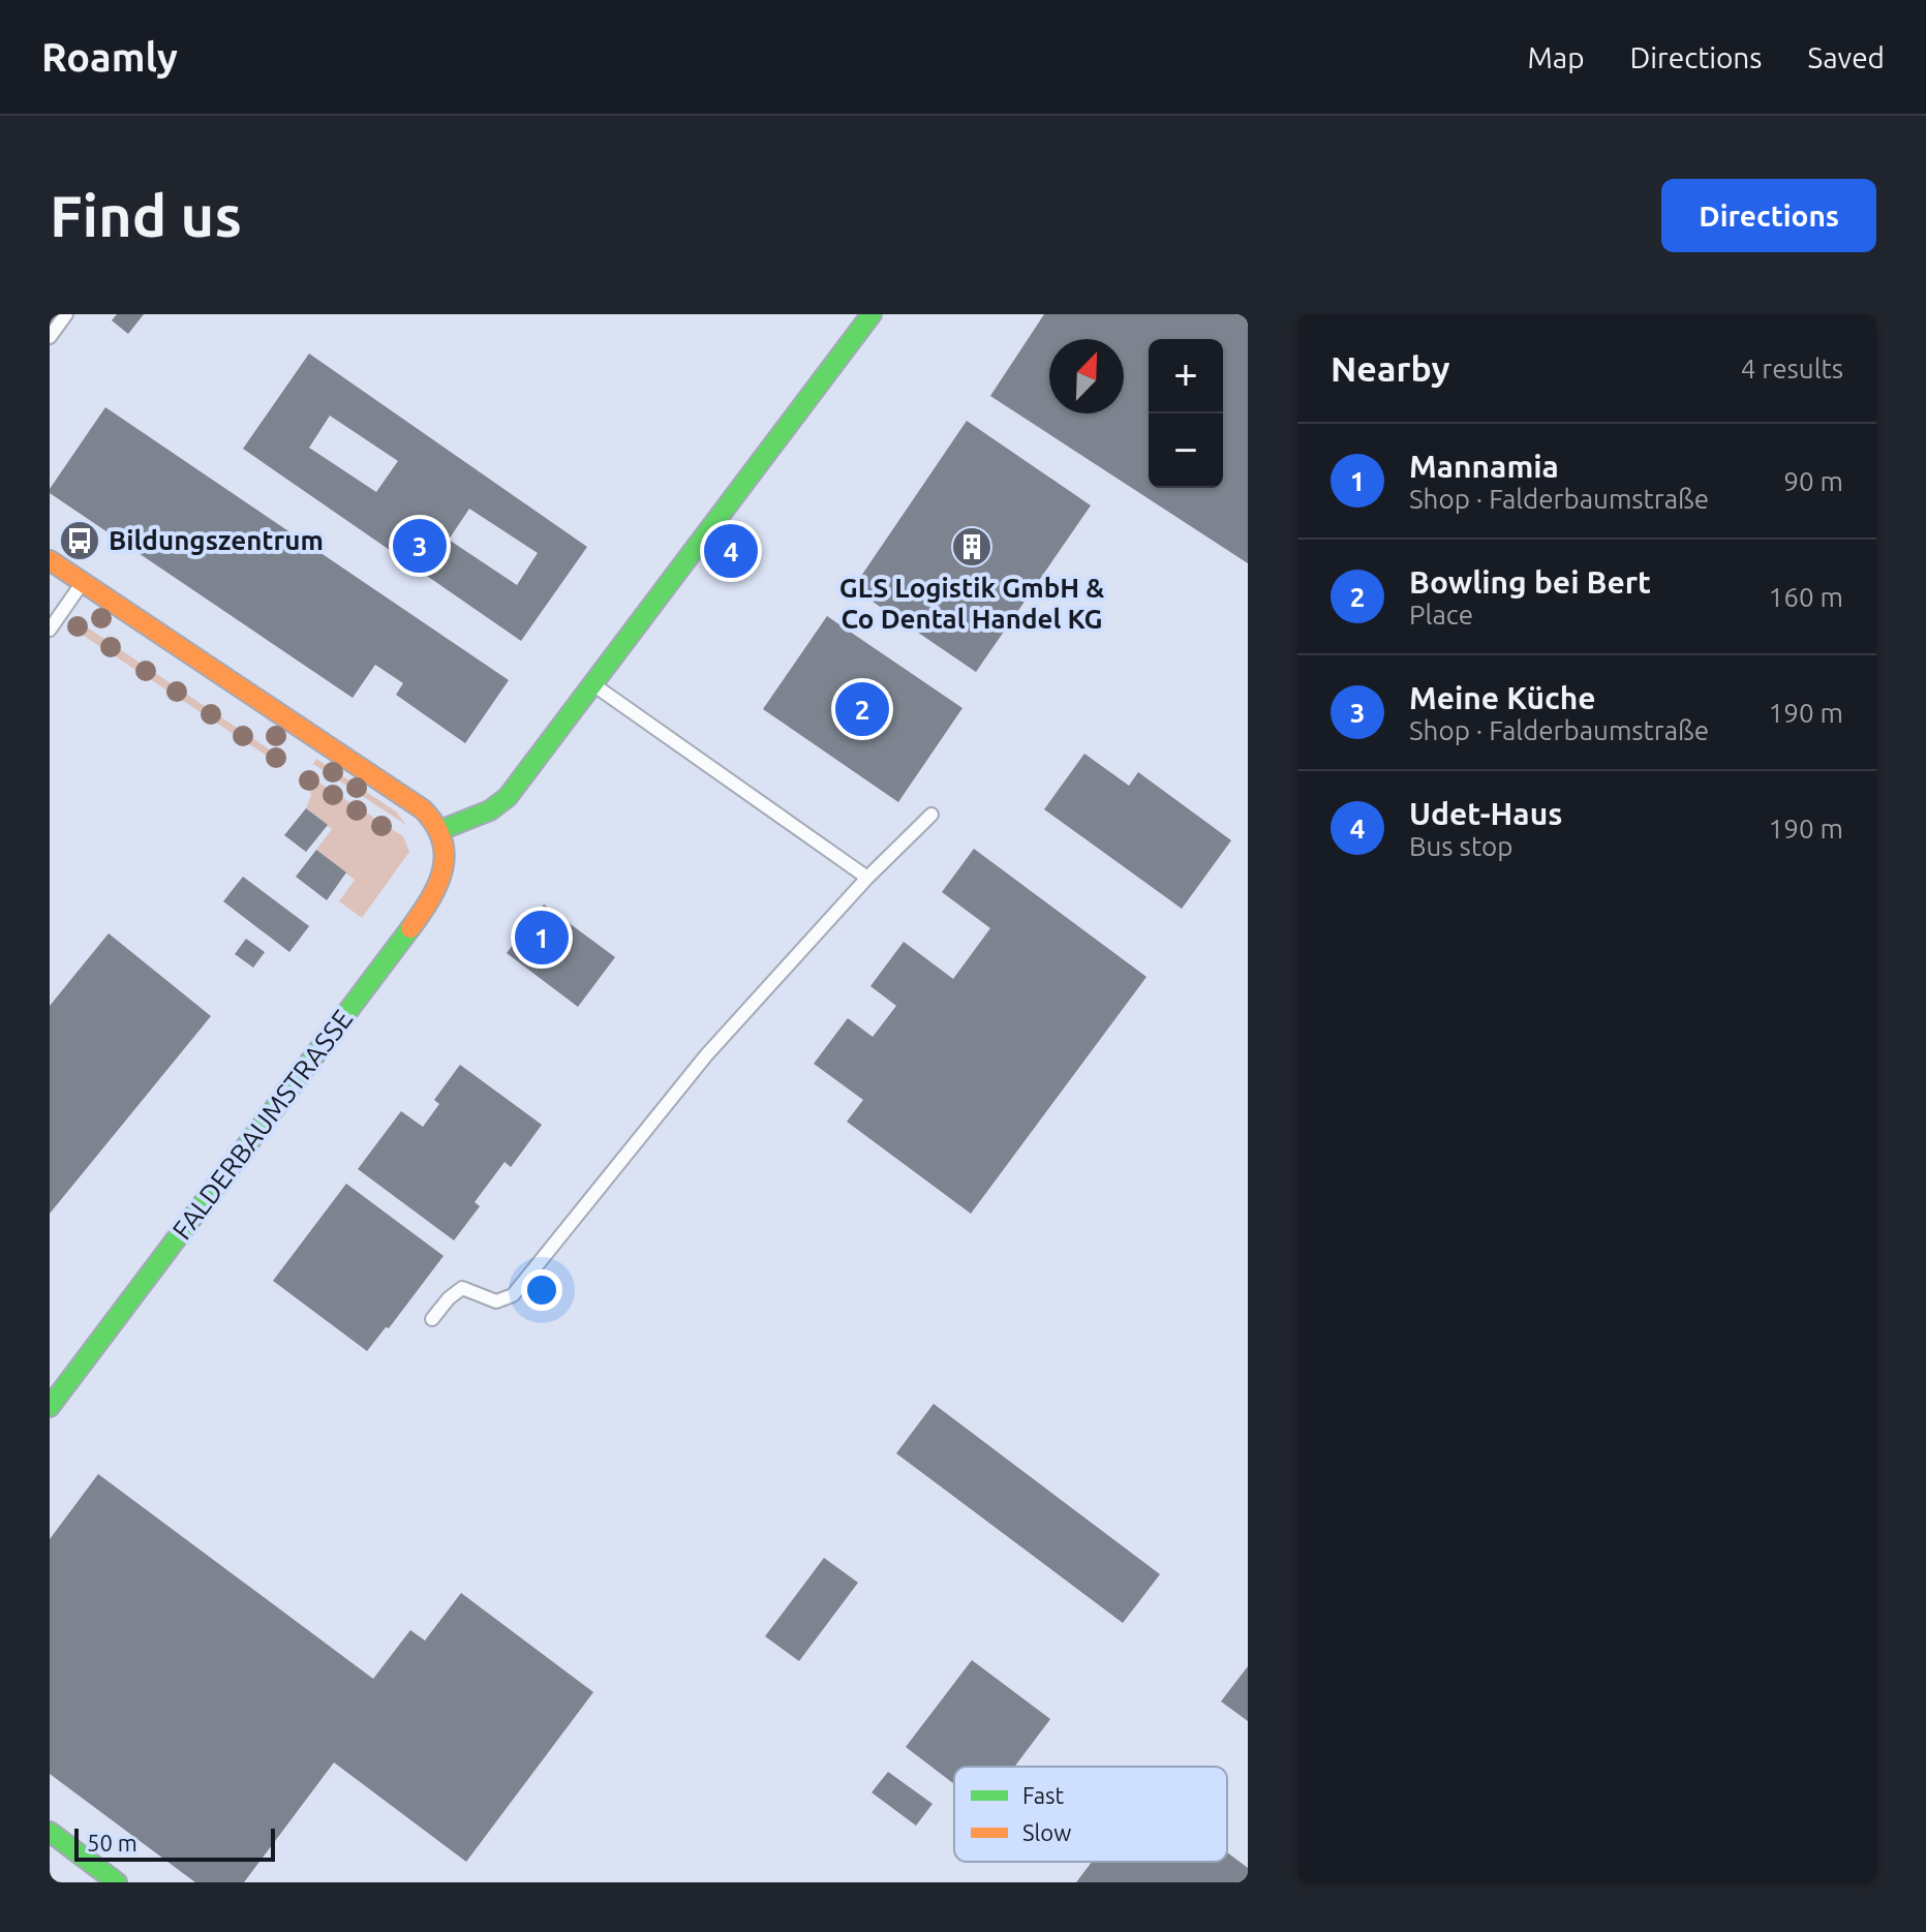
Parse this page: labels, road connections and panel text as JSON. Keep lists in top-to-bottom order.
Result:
{
  "streets": {
    "street": ["FALDERBAUMSTRASSE"]
  },
  "places": {
    "bus stop": ["Bildungszentrum"],
    "building": ["GLS Logistik GmbH & Co Dental Handel KG"]
  },
  "legend": ["Fast", "Slow"],
  "scale_bar": "50 m",
  "north": "top right",
  "page": {
    "header": "Roamly",
    "nav": ["Map", "Directions", "Saved"],
    "buttons": "Directions",
    "title": "Find us",
    "heading": ["Nearby", "4 results"],
    "map_buttons": ["+", "−"],
    "list": [
      {
        "mark": "1",
        "name": "Mannamia",
        "note": "Shop · Falderbaumstraße",
        "value": "90 m"
      },
      {
        "mark": "2",
        "name": "Bowling bei Bert",
        "note": "Place",
        "value": "160 m"
      },
      {
        "mark": "3",
        "name": "Meine Küche",
        "note": "Shop · Falderbaumstraße",
        "value": "190 m"
      },
      {
        "mark": "4",
        "name": "Udet-Haus",
        "note": "Bus stop",
        "value": "190 m"
      }
    ],
    "pins": [
      "3",
      "4",
      "2",
      "1"
    ],
    "scale": "50 m"
  }
}
